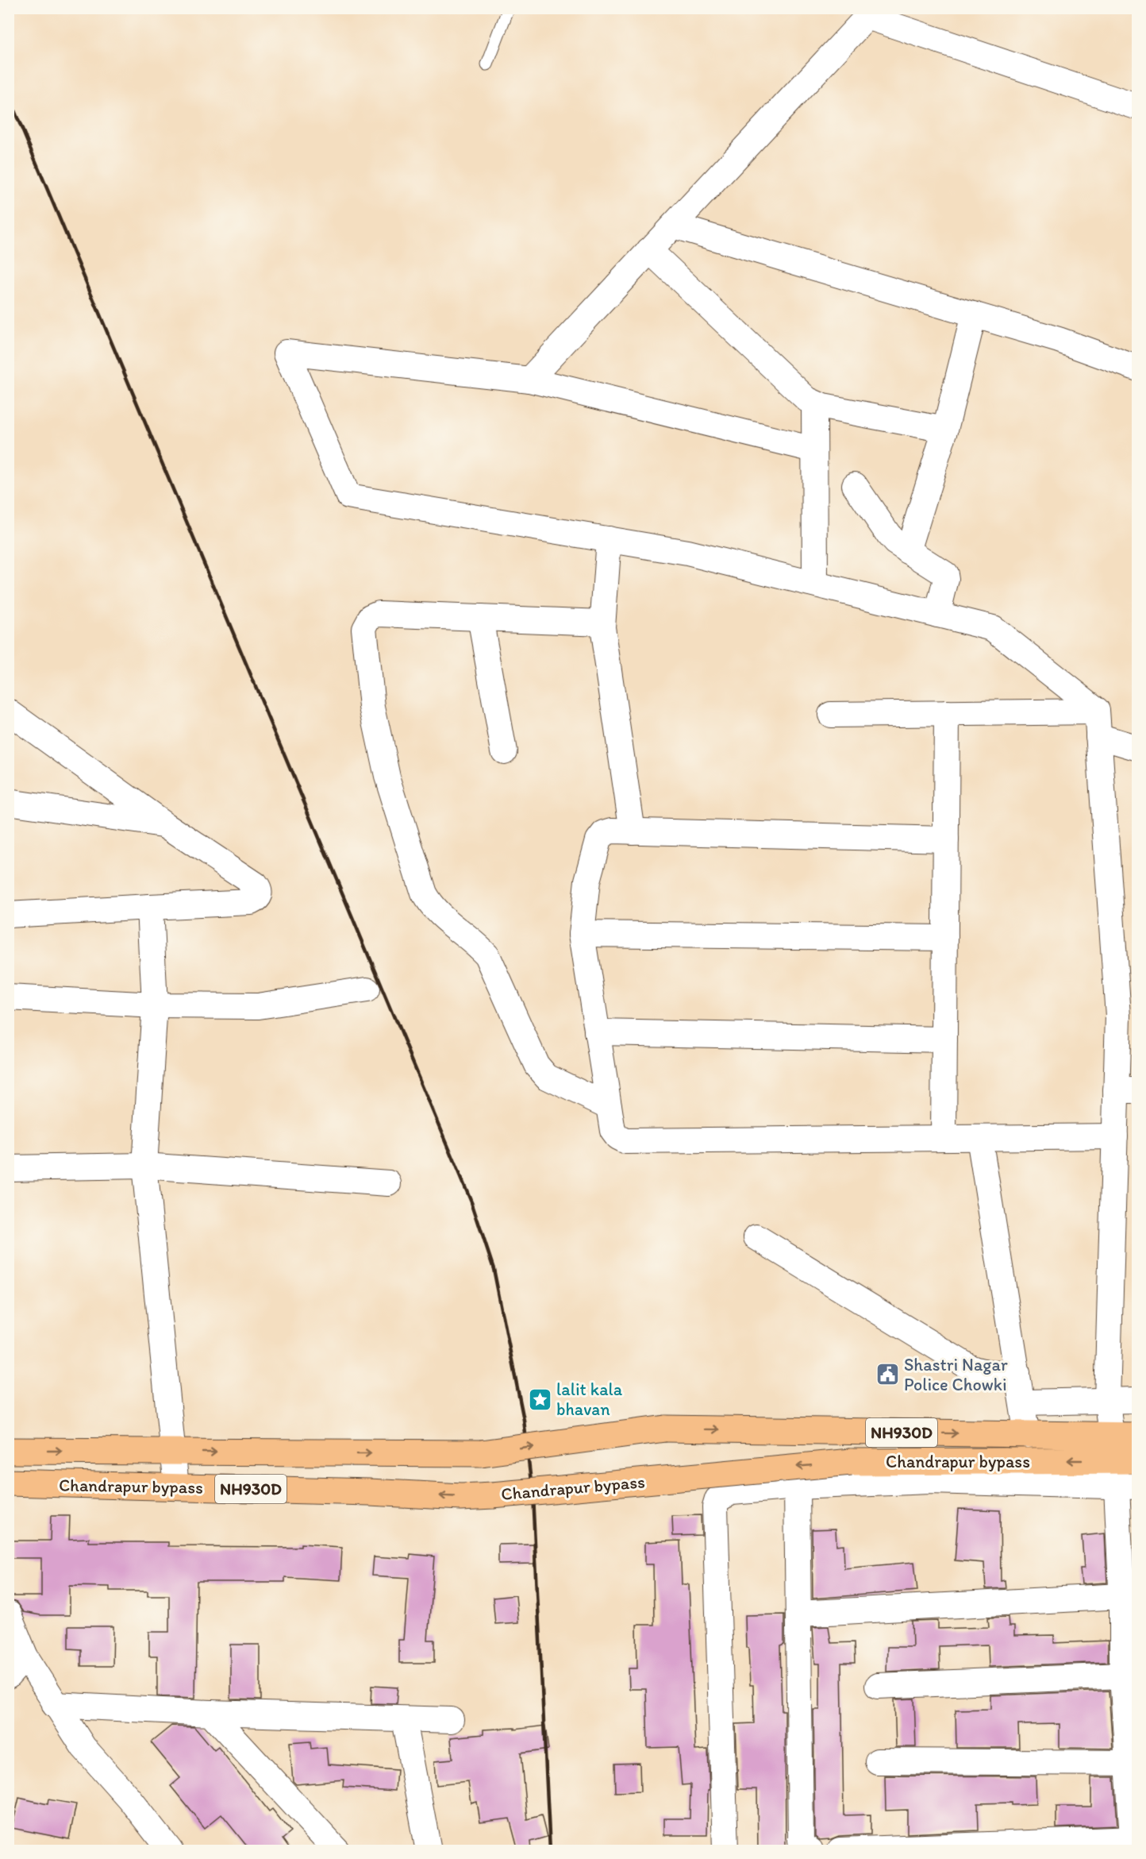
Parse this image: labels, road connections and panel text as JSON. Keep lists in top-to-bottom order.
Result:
{
  "streets": {
    "highway": ["NH930D", "Chandrapur bypass"]
  },
  "places": {
    "public building": ["Shastri Nagar Police Chowki"],
    "place": ["lalit kala bhavan"]
  }
}
